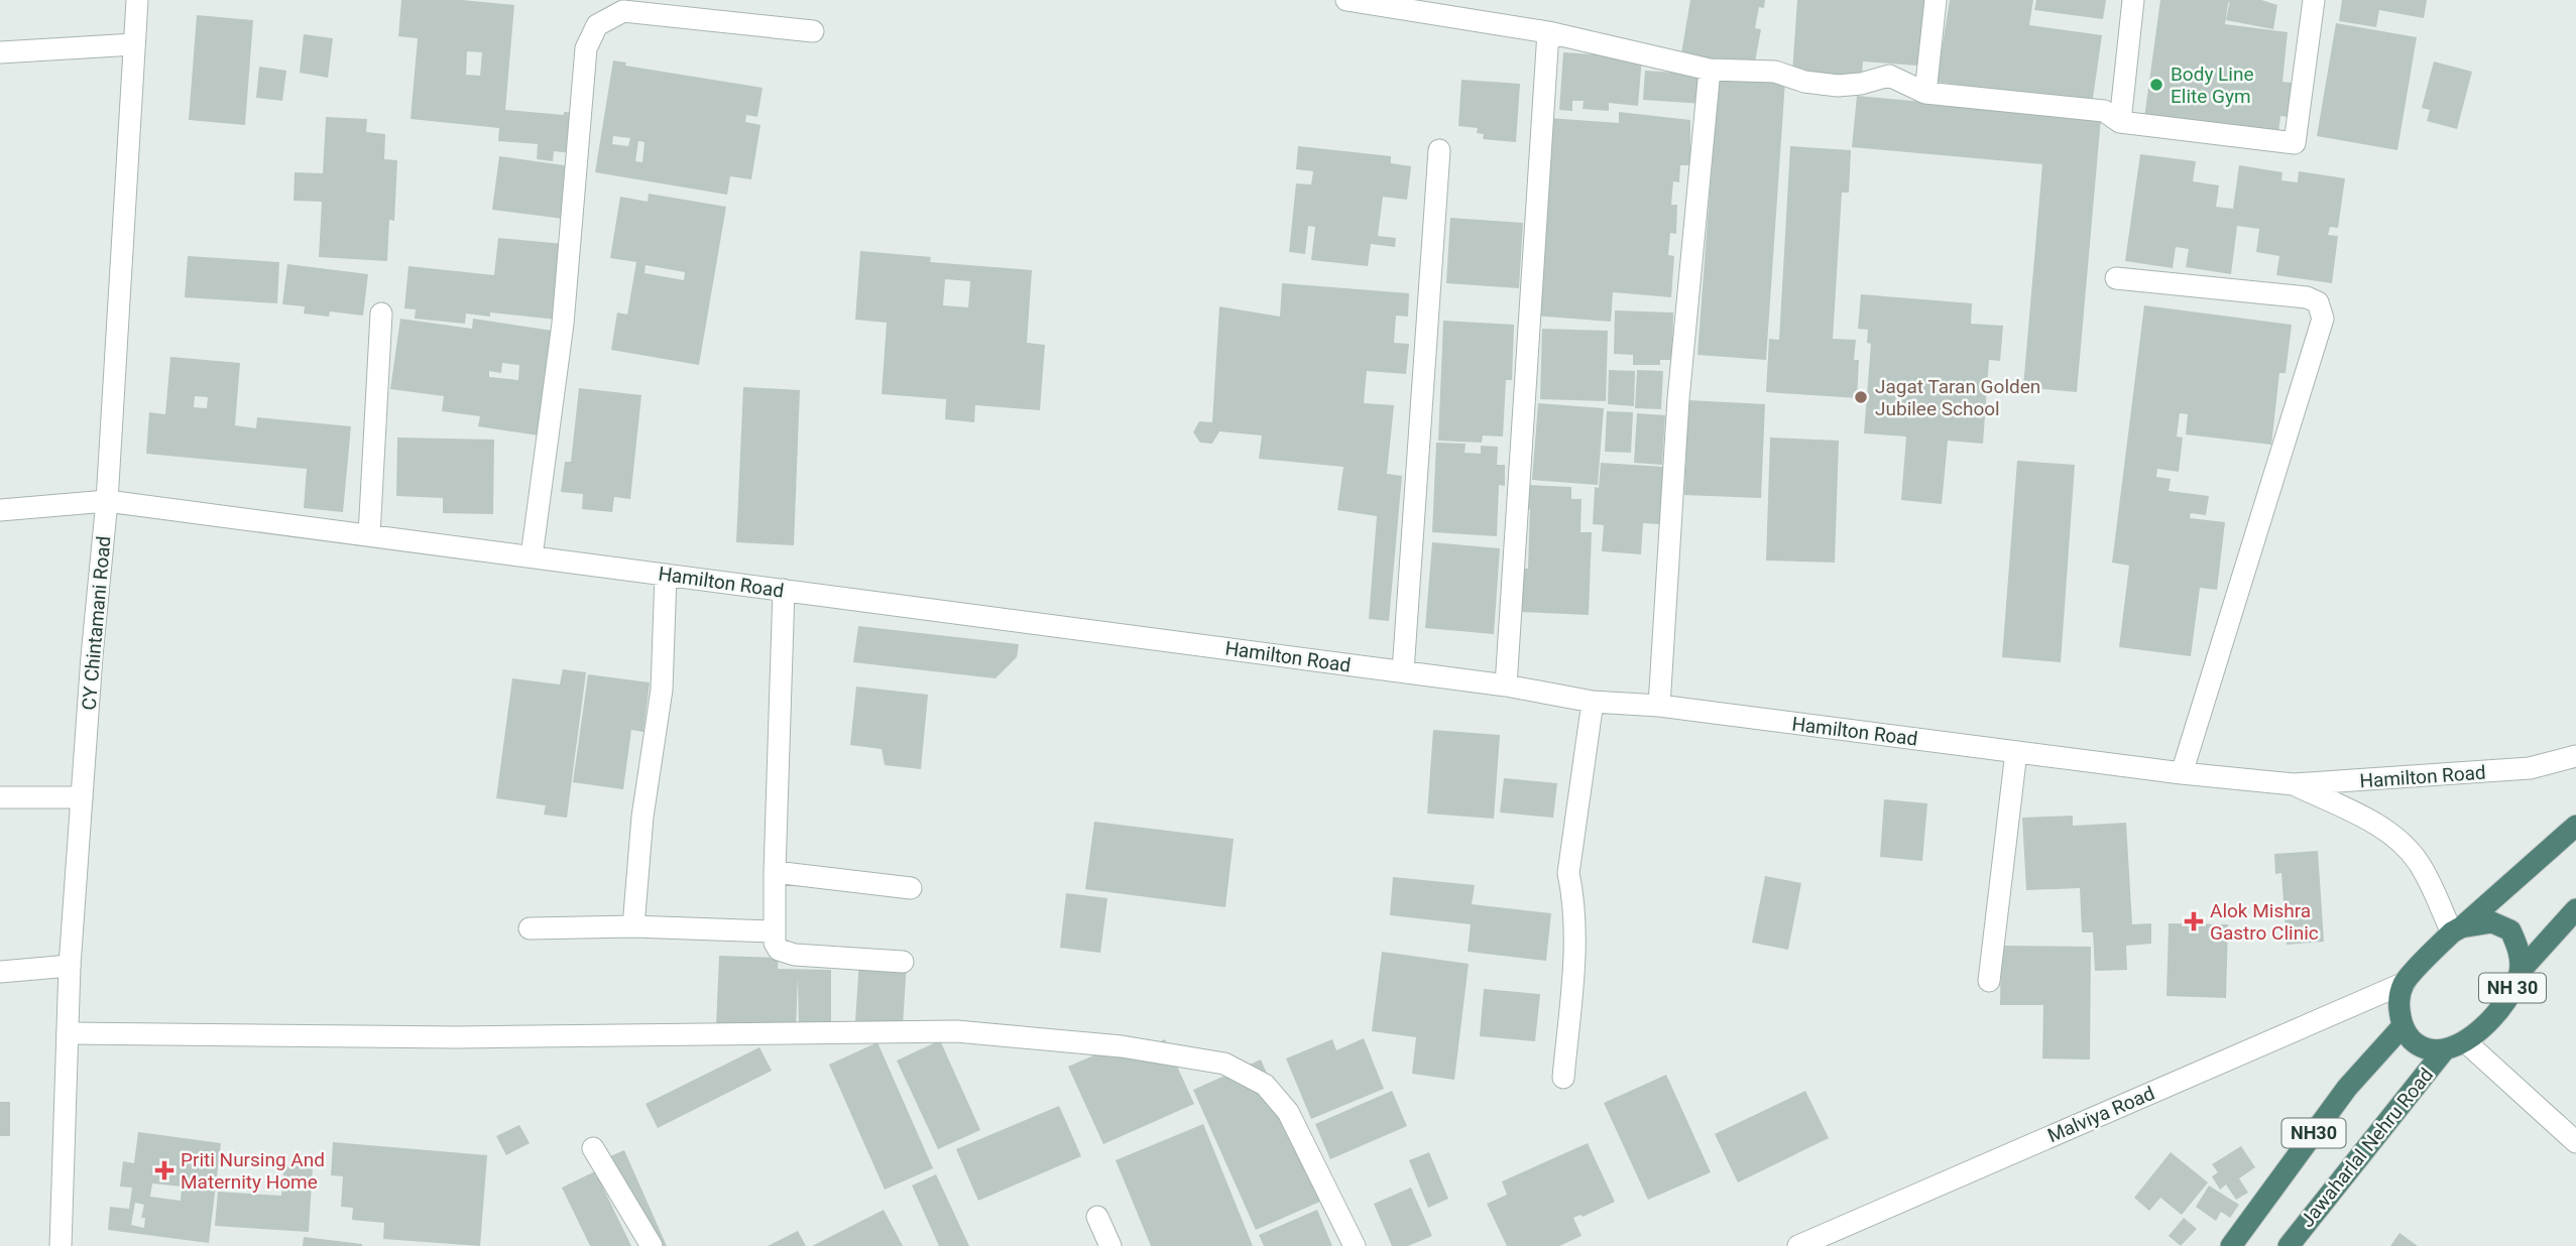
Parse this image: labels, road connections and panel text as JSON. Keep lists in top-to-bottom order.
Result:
{
  "streets": {
    "highway": ["NH 30", "NH30", "Jawaharlal Nehru Road"],
    "street": ["Hamilton Road", "CY Chintamani Road", "Malviya Road"]
  },
  "crossings": [
    ["Hamilton Road", "CY Chintamani Road"],
    ["NH 30", "Malviya Road"],
    ["NH 30", "NH30"],
    ["NH 30", "Jawaharlal Nehru Road"],
    ["Malviya Road", "NH30"],
    ["Malviya Road", "Jawaharlal Nehru Road"],
    ["NH30", "Jawaharlal Nehru Road"]
  ],
  "places": {
    "other": ["Body Line Elite Gym", "Jagat Taran Golden Jubilee School"],
    "health": ["Alok Mishra Gastro Clinic", "Priti Nursing And Maternity Home"]
  }
}
